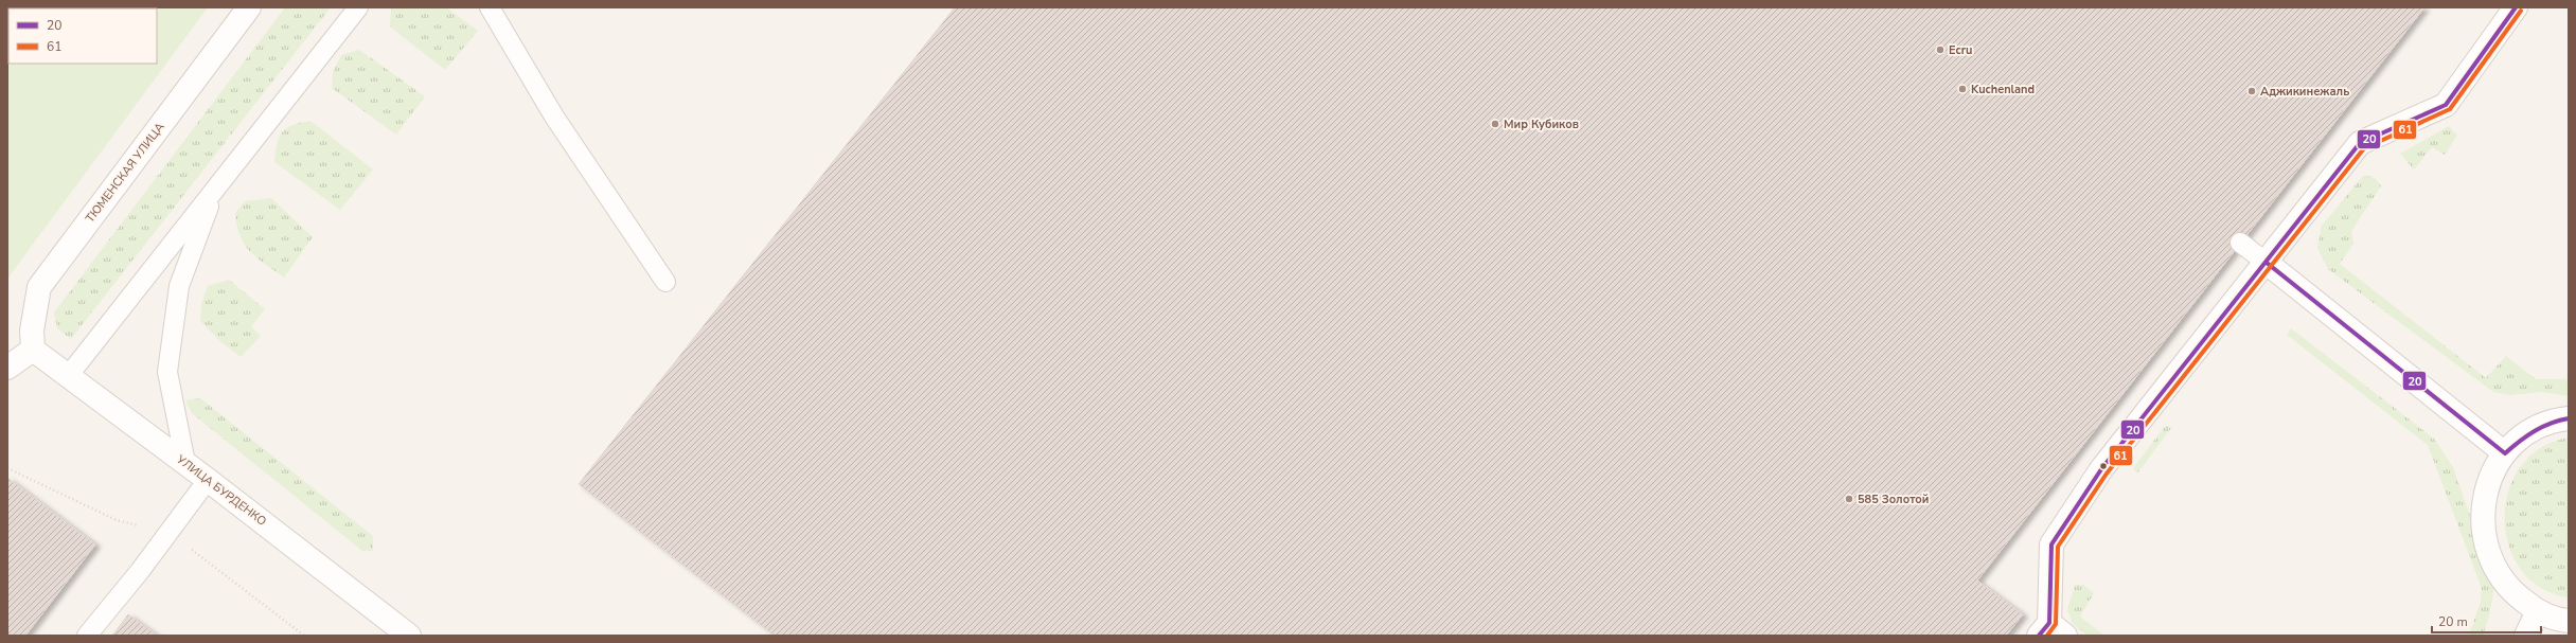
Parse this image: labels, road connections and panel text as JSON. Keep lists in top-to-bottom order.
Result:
{
  "streets": {
    "street": ["ТЮМЕНСКАЯ УЛИЦА", "УЛИЦА БУРДЕНКО"]
  },
  "crossings": [
    ["ТЮМЕНСКАЯ УЛИЦА", "УЛИЦА БУРДЕНКО"]
  ],
  "places": [
    "Ecru",
    "Kuchenland",
    "Аджикинежаль",
    "Мир Кубиков",
    "585 Золотой"
  ],
  "lines": ["transit line 20", "transit line 61"],
  "legend": ["20", "61"],
  "scale_bar": "20 m"
}
